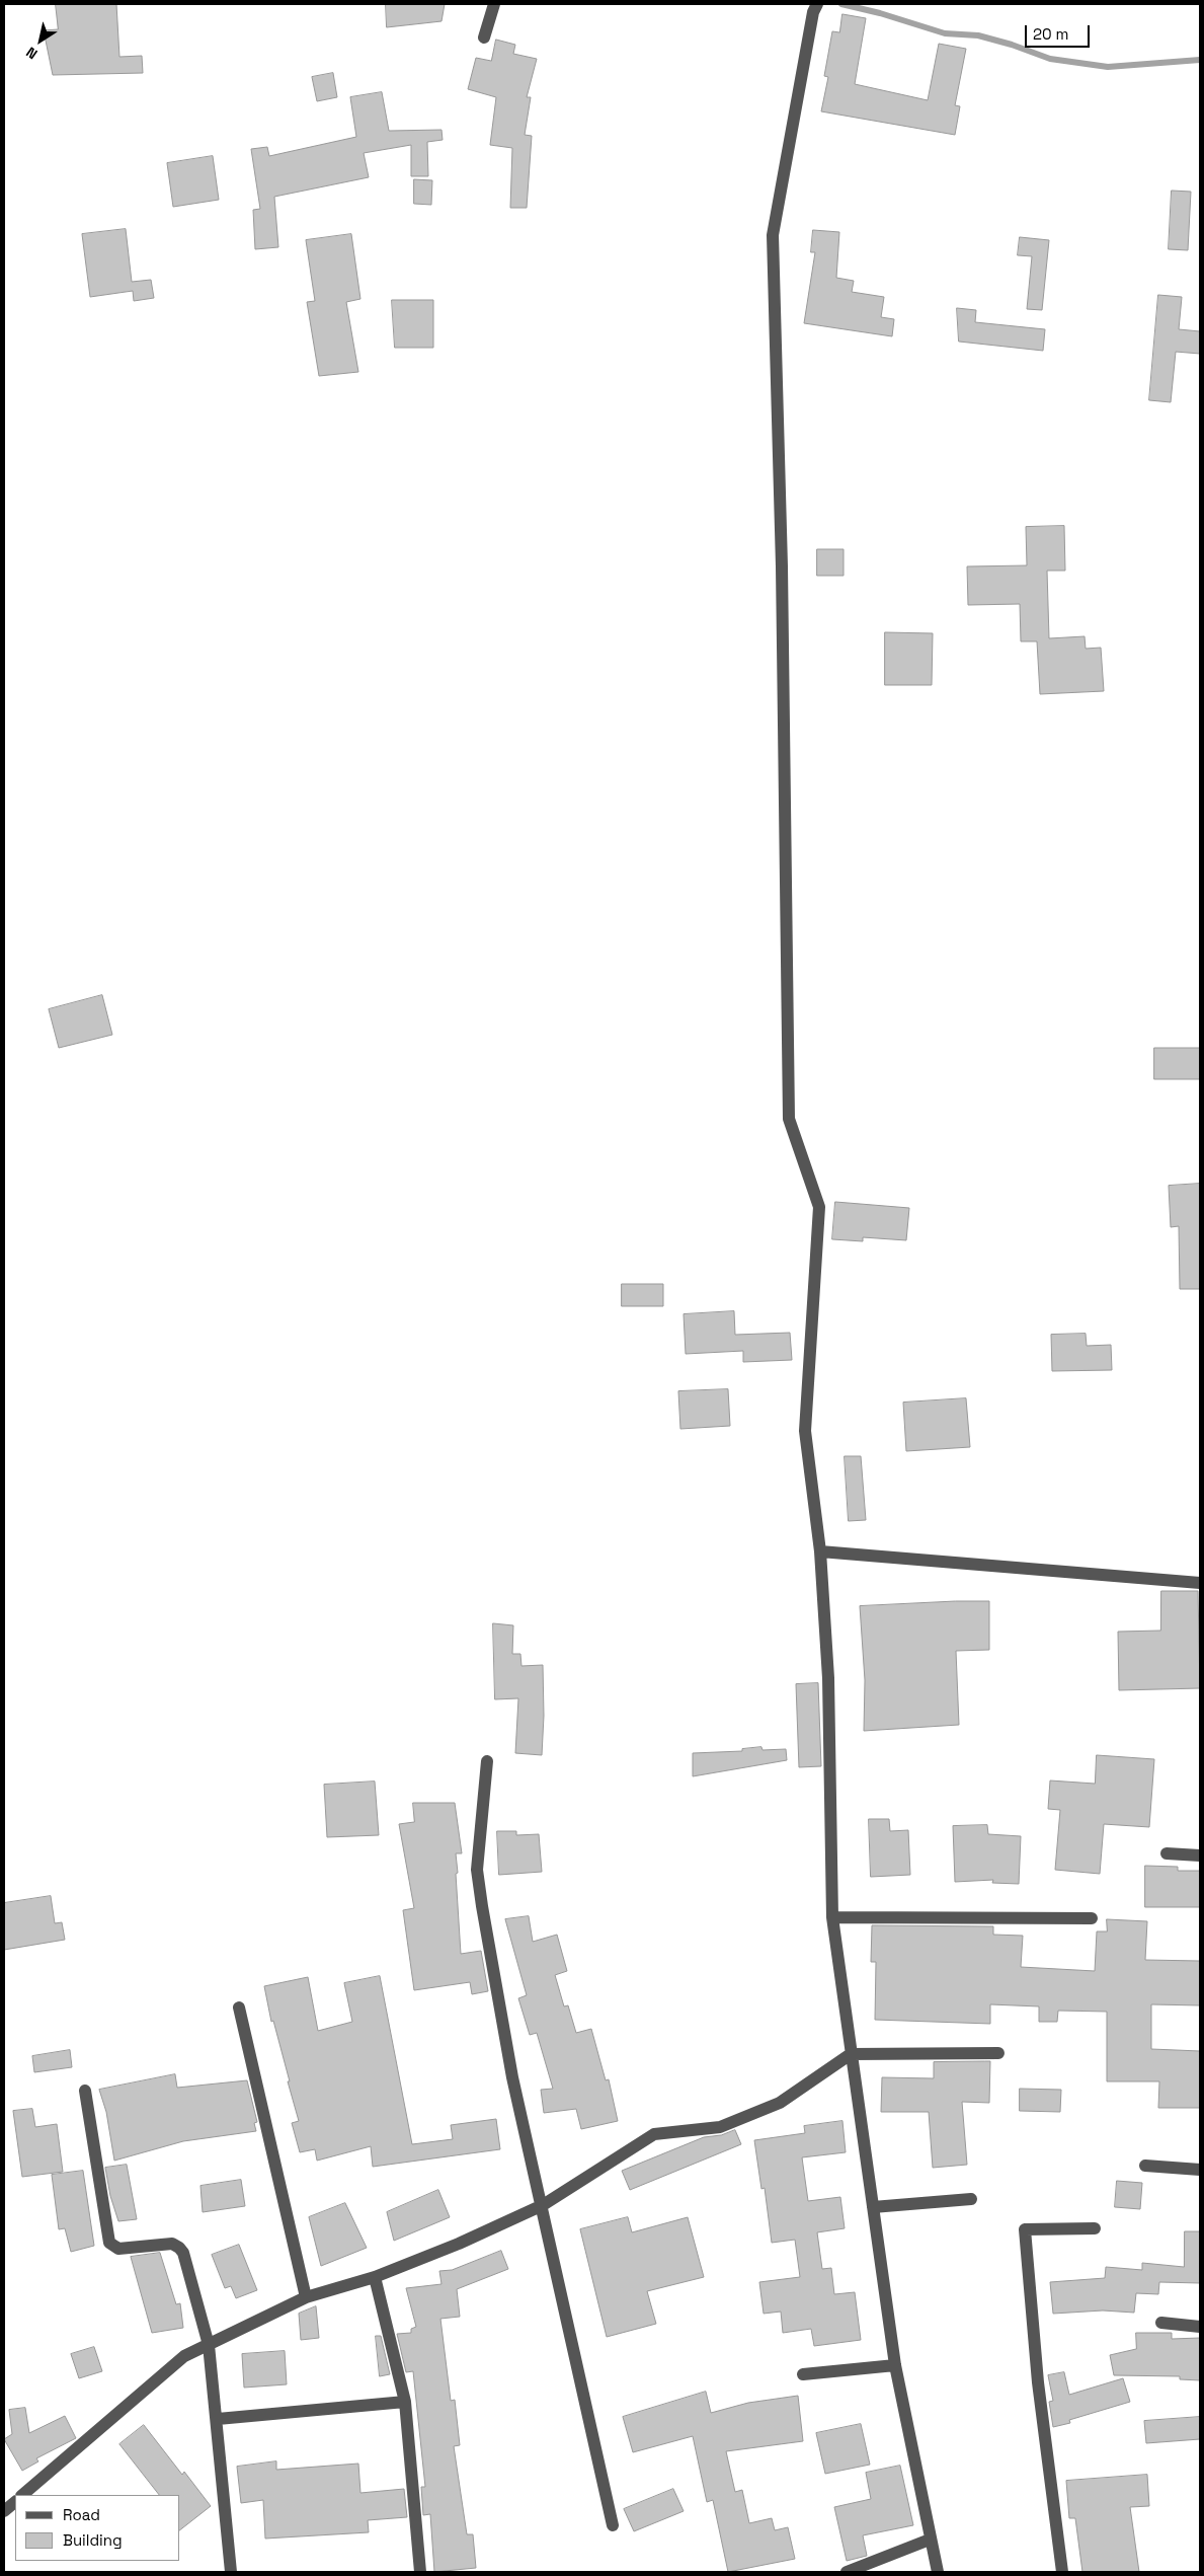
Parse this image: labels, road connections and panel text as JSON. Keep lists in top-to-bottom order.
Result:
{
  "legend": ["Road", "Building"],
  "scale_bar": "20 m",
  "north": "bottom left"
}
